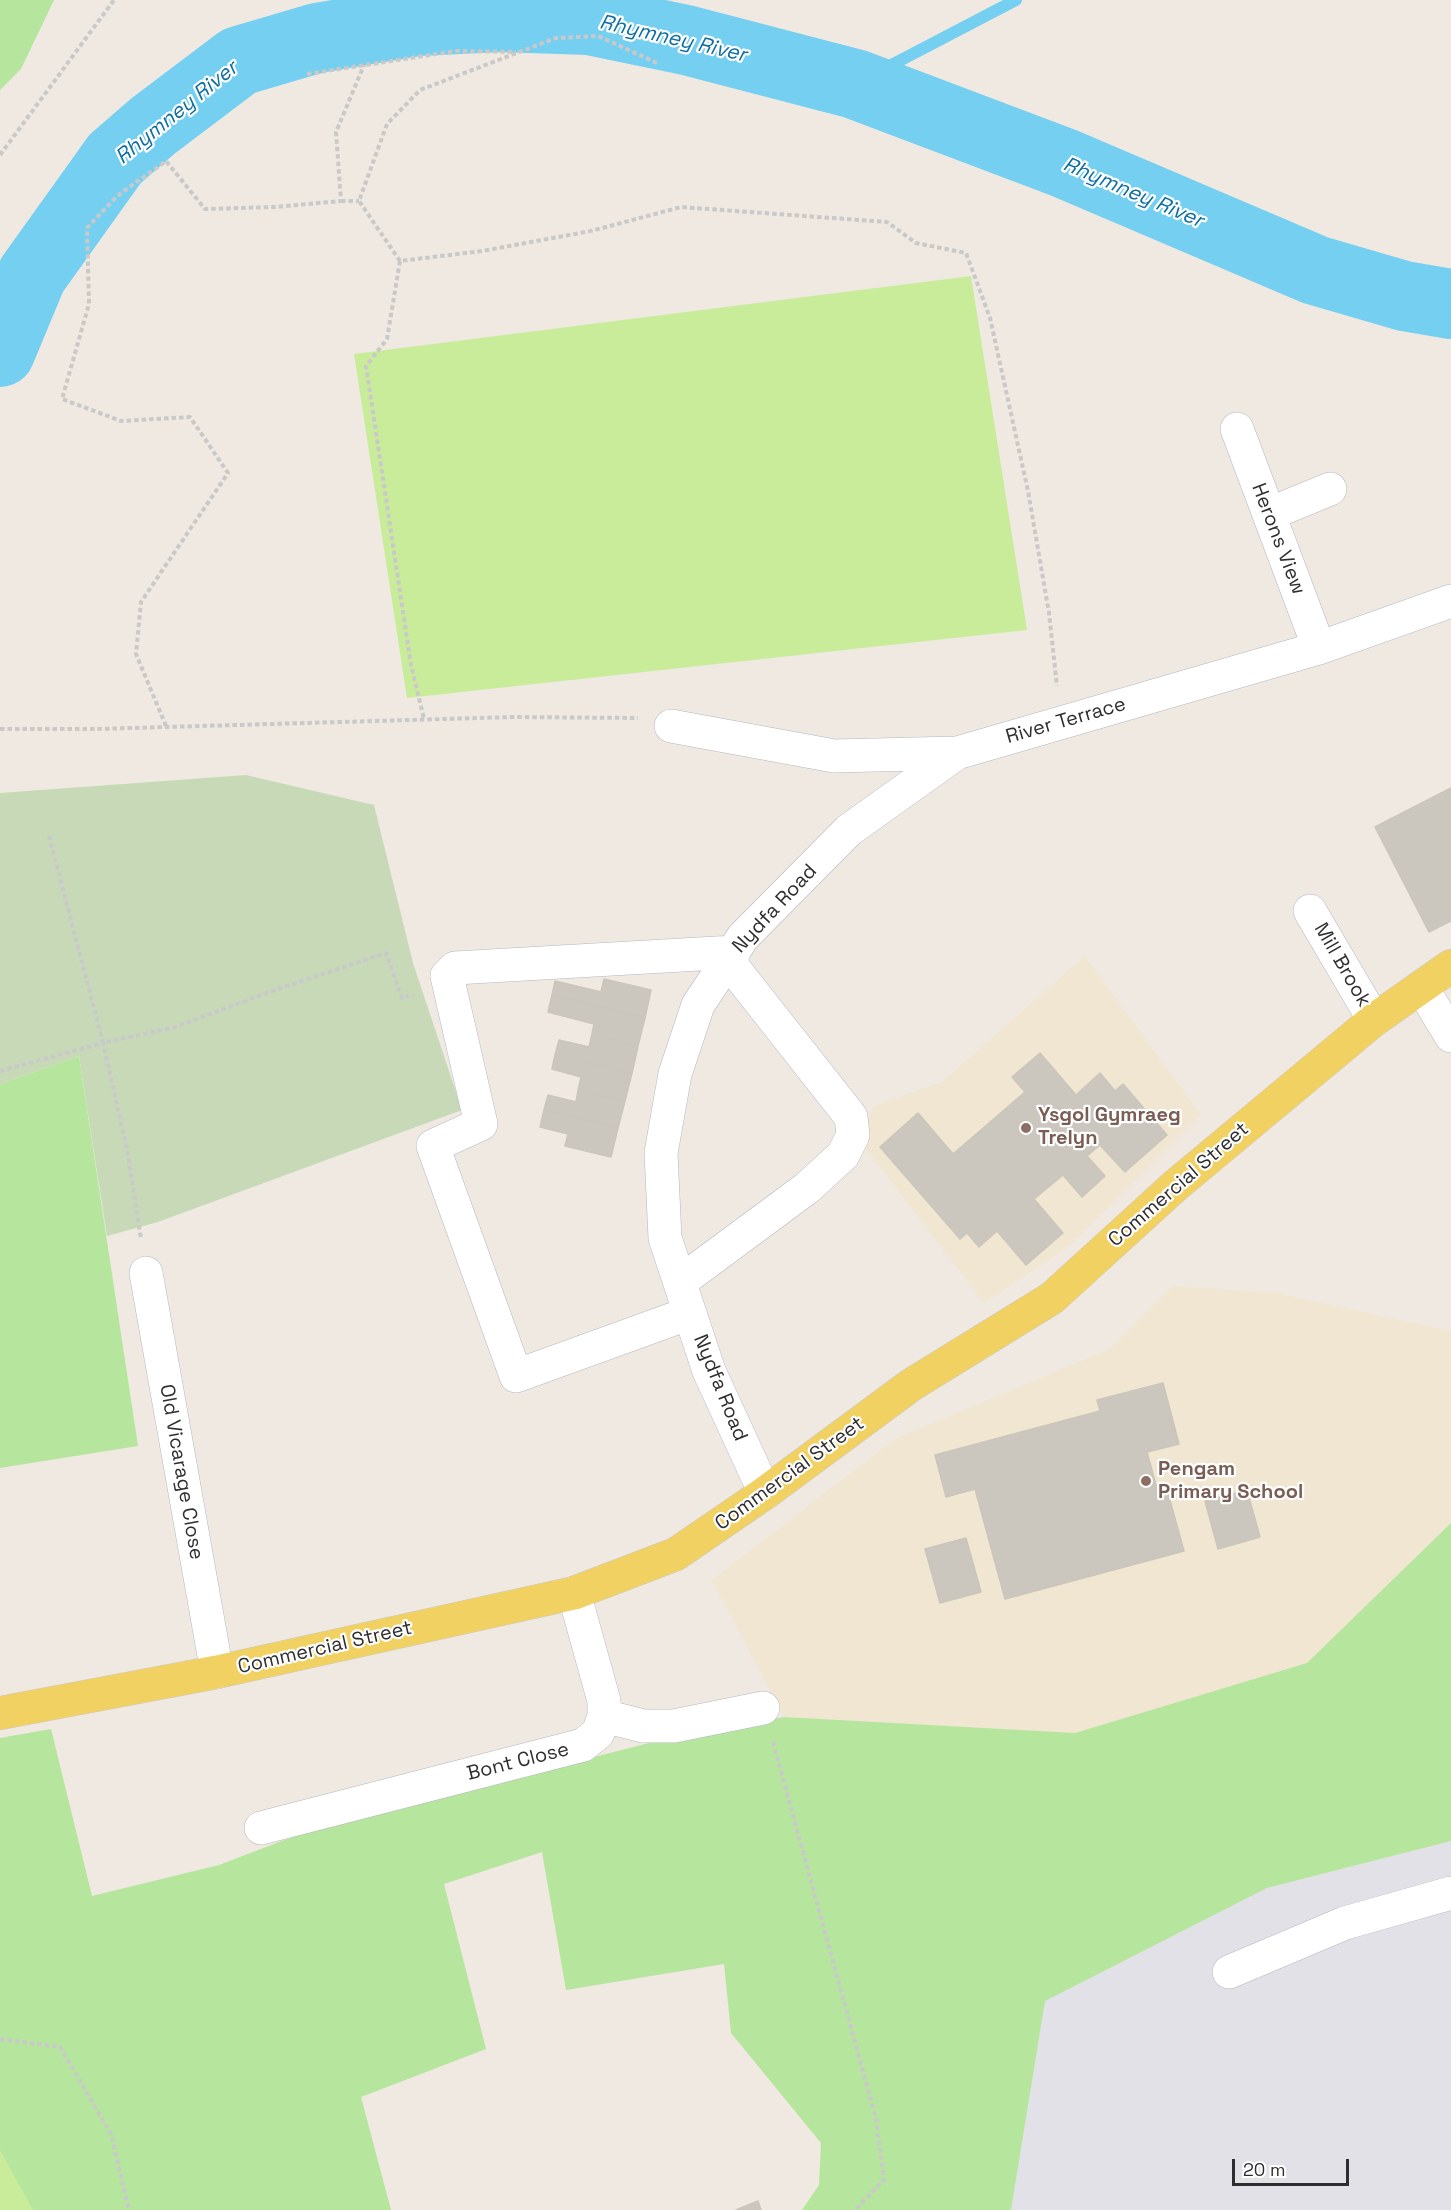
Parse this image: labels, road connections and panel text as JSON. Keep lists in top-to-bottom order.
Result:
{
  "streets": {
    "main road": ["Commercial Street"],
    "street": [
      "Herons View",
      "River Terrace",
      "Nydfa Road",
      "Mill Brook",
      "Old Vicarage Close",
      "Bont Close"
    ]
  },
  "crossings": [
    ["Herons View", "River Terrace"],
    ["River Terrace", "Nydfa Road"],
    ["Nydfa Road", "Commercial Street"],
    ["Mill Brook", "Commercial Street"],
    ["Commercial Street", "Old Vicarage Close"]
  ],
  "water": ["Rhymney River"],
  "places": ["Ysgol Gymraeg Trelyn", "Pengam Primary School"],
  "scale_bar": "20 m"
}
